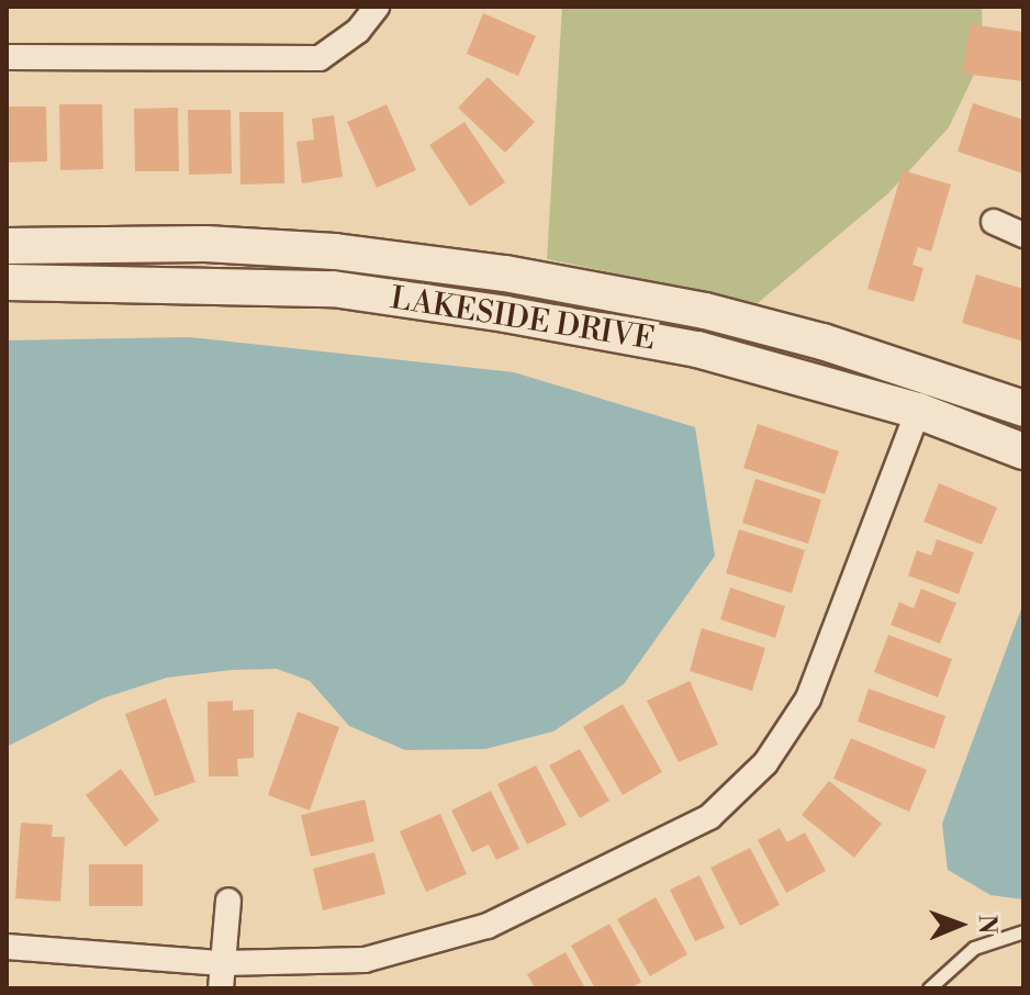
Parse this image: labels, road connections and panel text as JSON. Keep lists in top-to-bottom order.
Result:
{
  "streets": {
    "street": ["LAKESIDE DRIVE"]
  },
  "north": "right"
}
